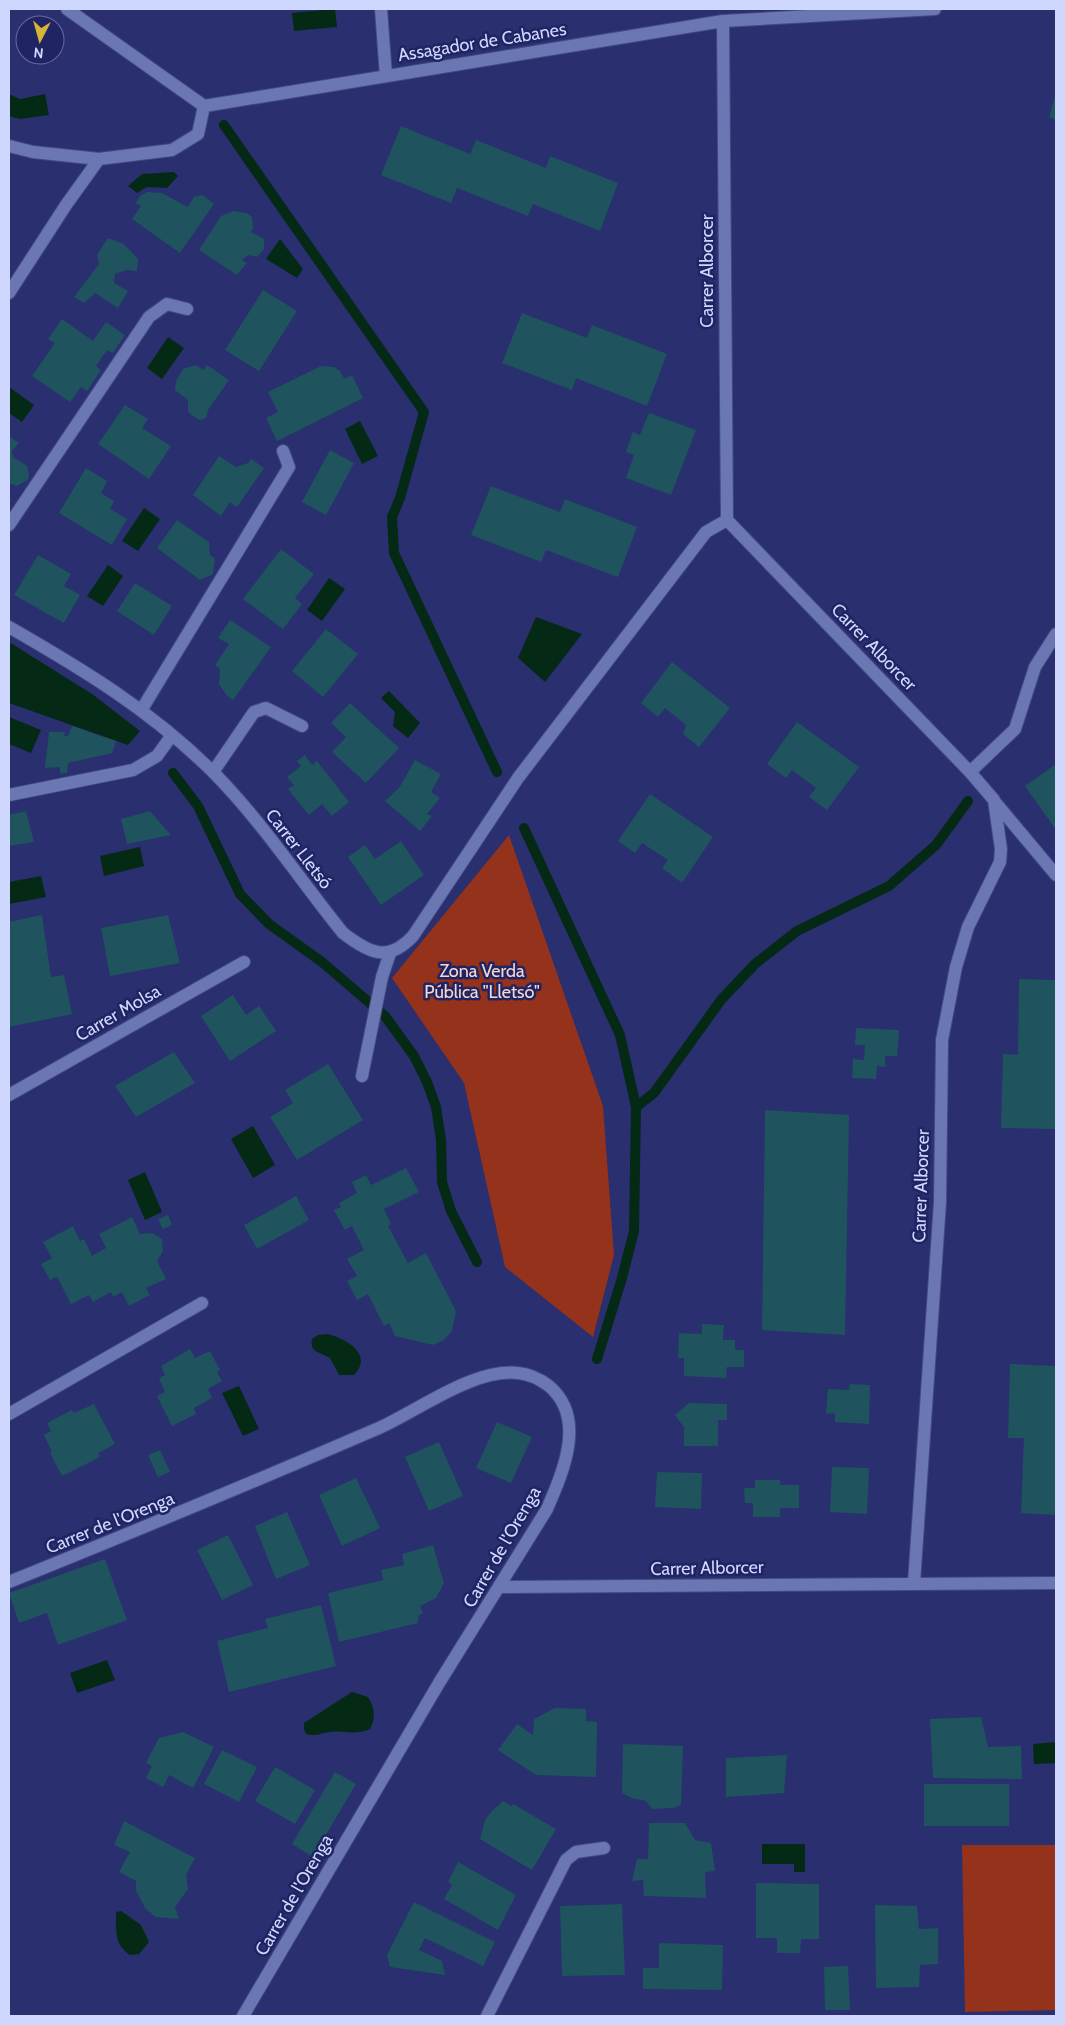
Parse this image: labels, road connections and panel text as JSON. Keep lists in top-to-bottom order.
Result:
{
  "streets": {
    "street": [
      "Assagador de Cabanes",
      "Carrer Alborcer",
      "Carrer Lletsó",
      "Carrer Molsa",
      "Carrer de l'Orenga"
    ]
  },
  "crossings": [
    ["Assagador de Cabanes", "Carrer Alborcer"],
    ["Carrer Alborcer", "Carrer de l'Orenga"]
  ],
  "parks": ["Zona Verda Pública \"Lletsó\""],
  "north": "bottom"
}
